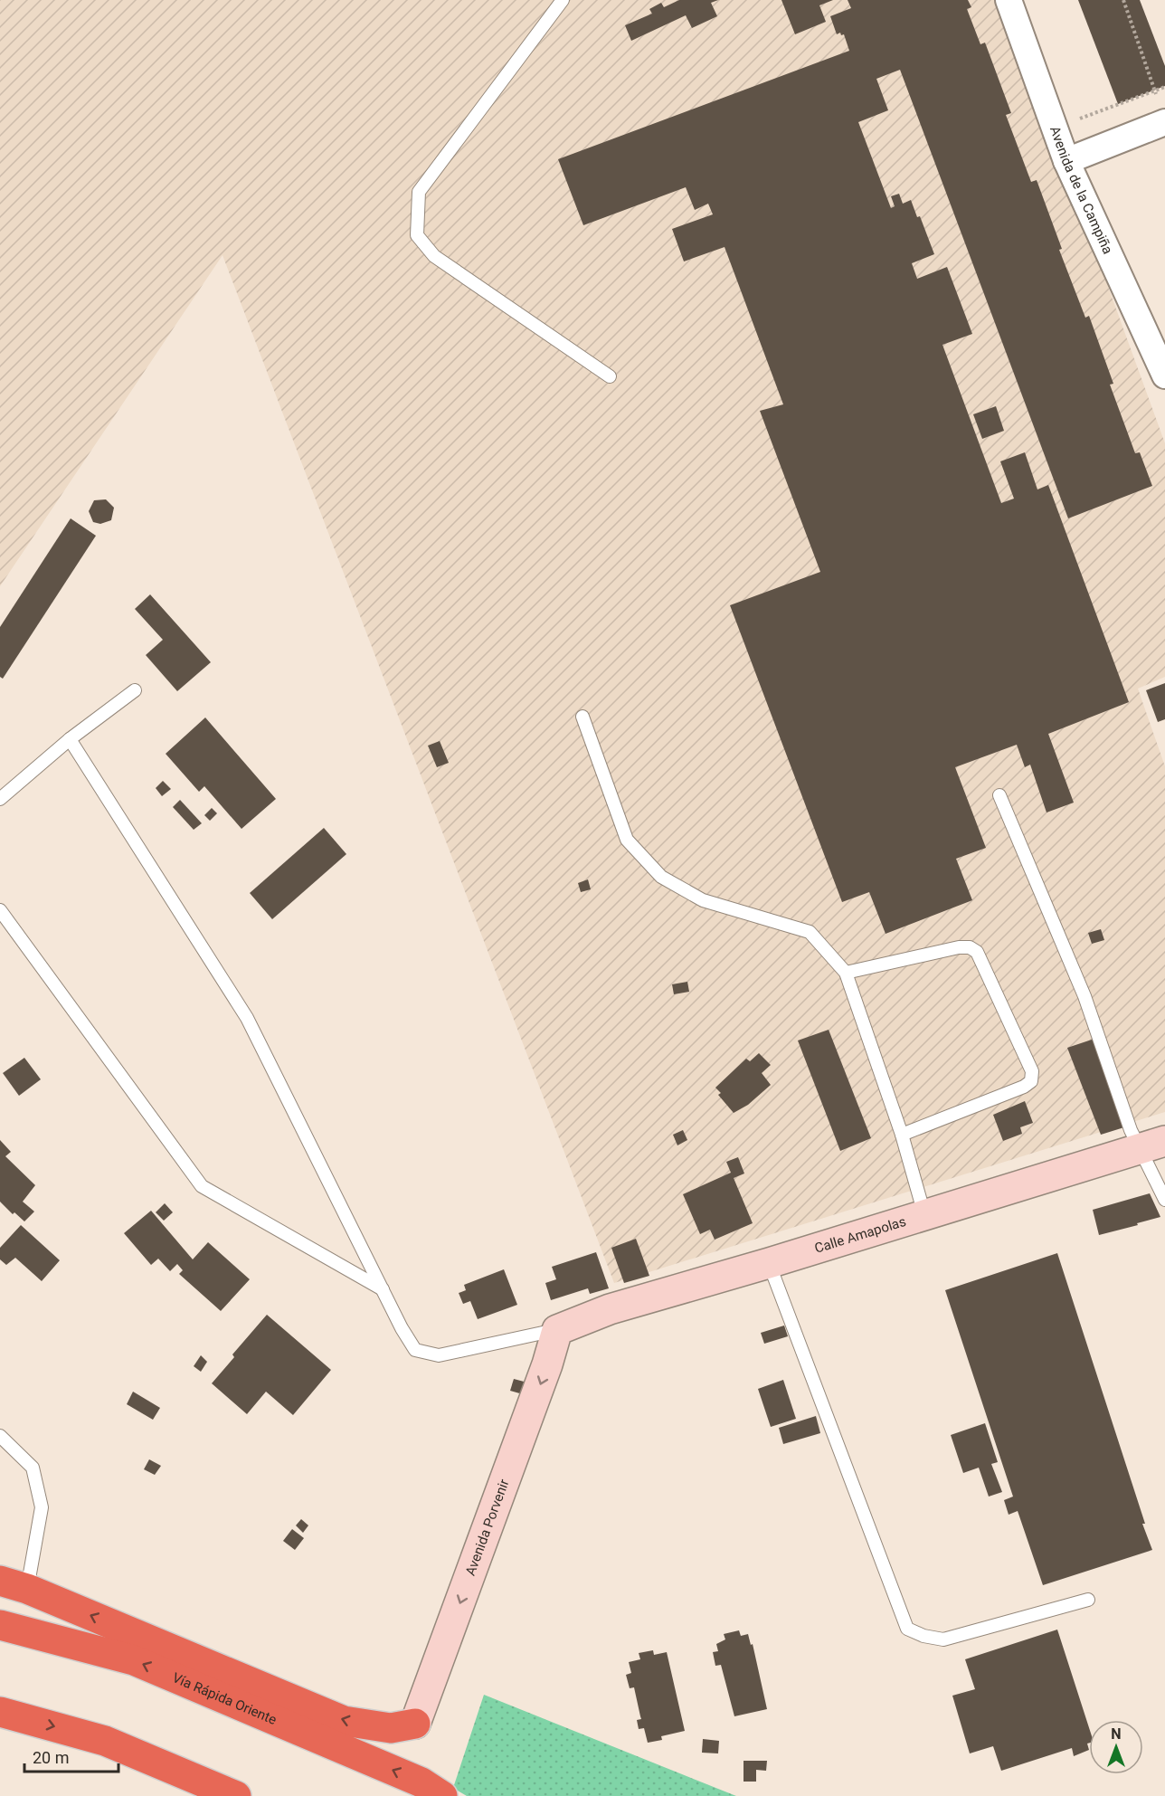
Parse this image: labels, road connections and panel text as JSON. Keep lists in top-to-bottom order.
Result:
{
  "streets": {
    "highway": ["Vía Rápida Oriente"],
    "street": ["Avenida de la Campiña", "Calle Amapolas", "Avenida Porvenir"]
  },
  "crossings": [
    ["Calle Amapolas", "Avenida Porvenir"]
  ],
  "one_way": ["Avenida Porvenir"],
  "scale_bar": "20 m",
  "north": "top"
}
